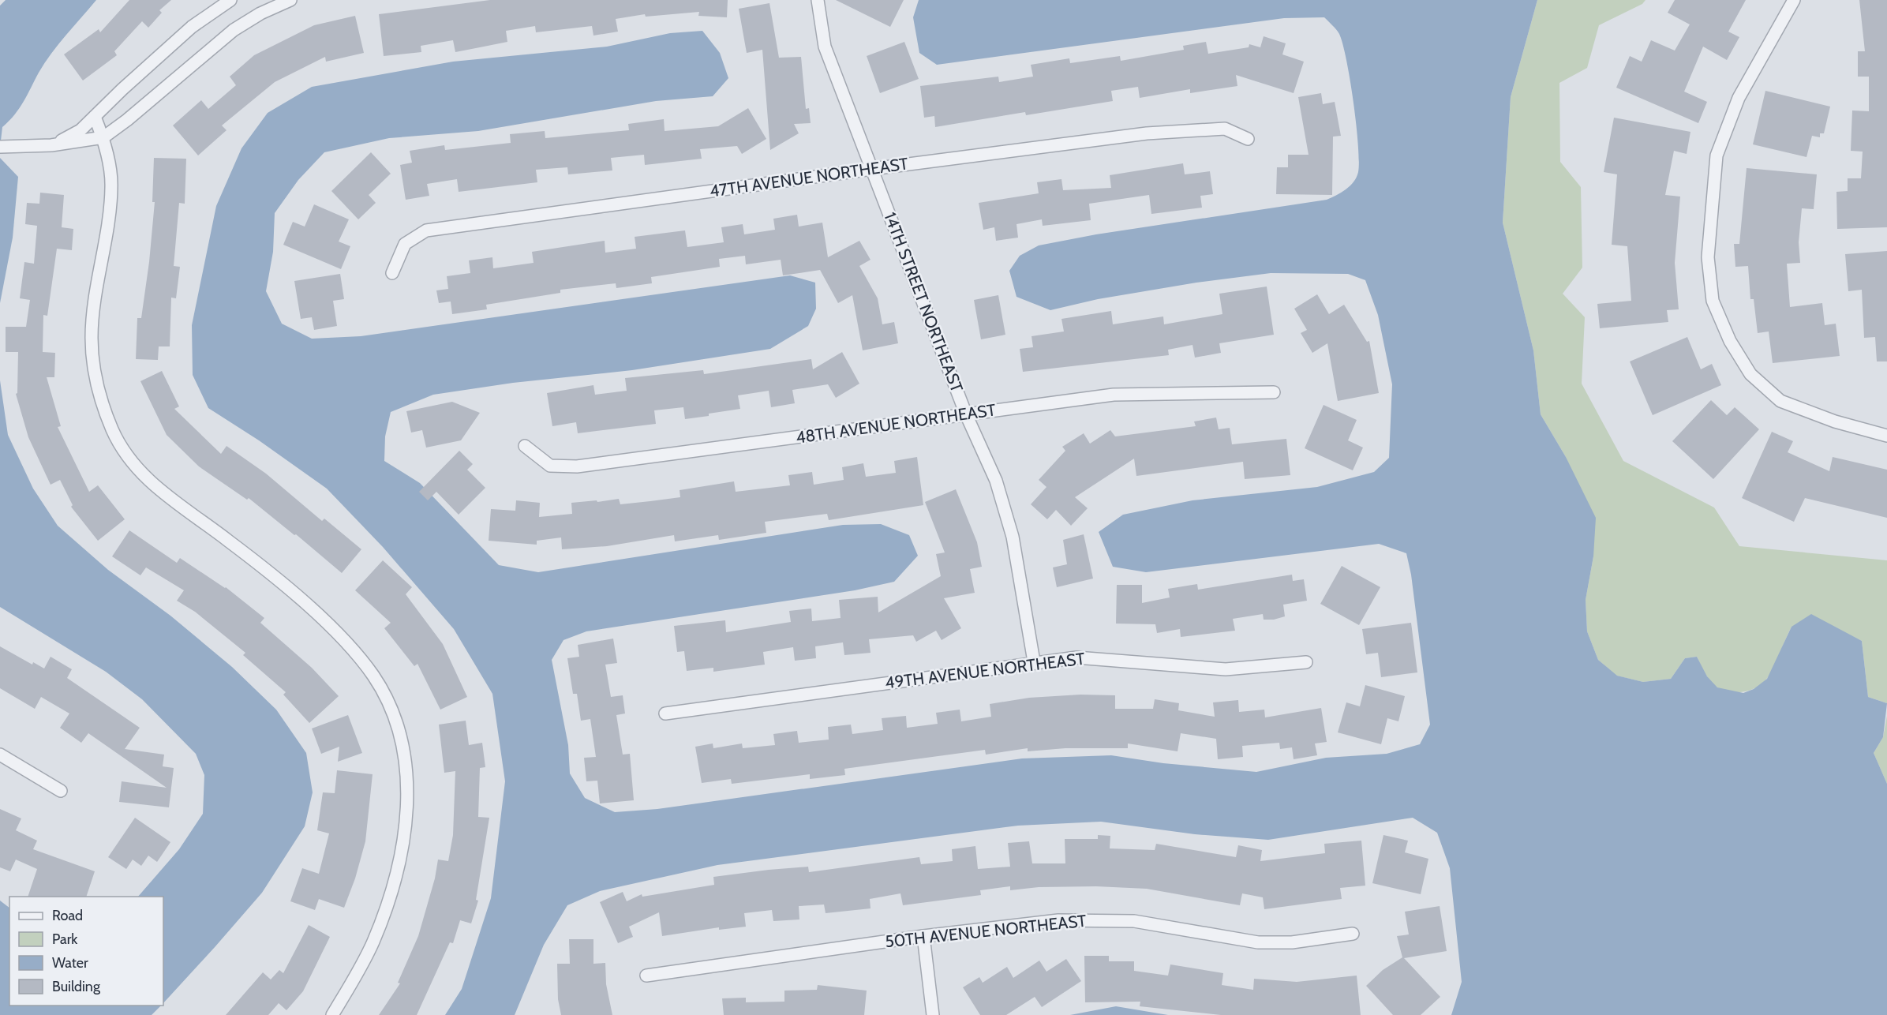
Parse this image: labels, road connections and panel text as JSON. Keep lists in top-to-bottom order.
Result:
{
  "streets": {
    "street": [
      "47TH AVENUE NORTHEAST",
      "14TH STREET NORTHEAST",
      "48TH AVENUE NORTHEAST",
      "49TH AVENUE NORTHEAST",
      "50TH AVENUE NORTHEAST"
    ]
  },
  "crossings": [
    ["47TH AVENUE NORTHEAST", "14TH STREET NORTHEAST"],
    ["14TH STREET NORTHEAST", "48TH AVENUE NORTHEAST"],
    ["14TH STREET NORTHEAST", "49TH AVENUE NORTHEAST"]
  ],
  "legend": [
    "Road",
    "Park",
    "Water",
    "Building"
  ]
}
